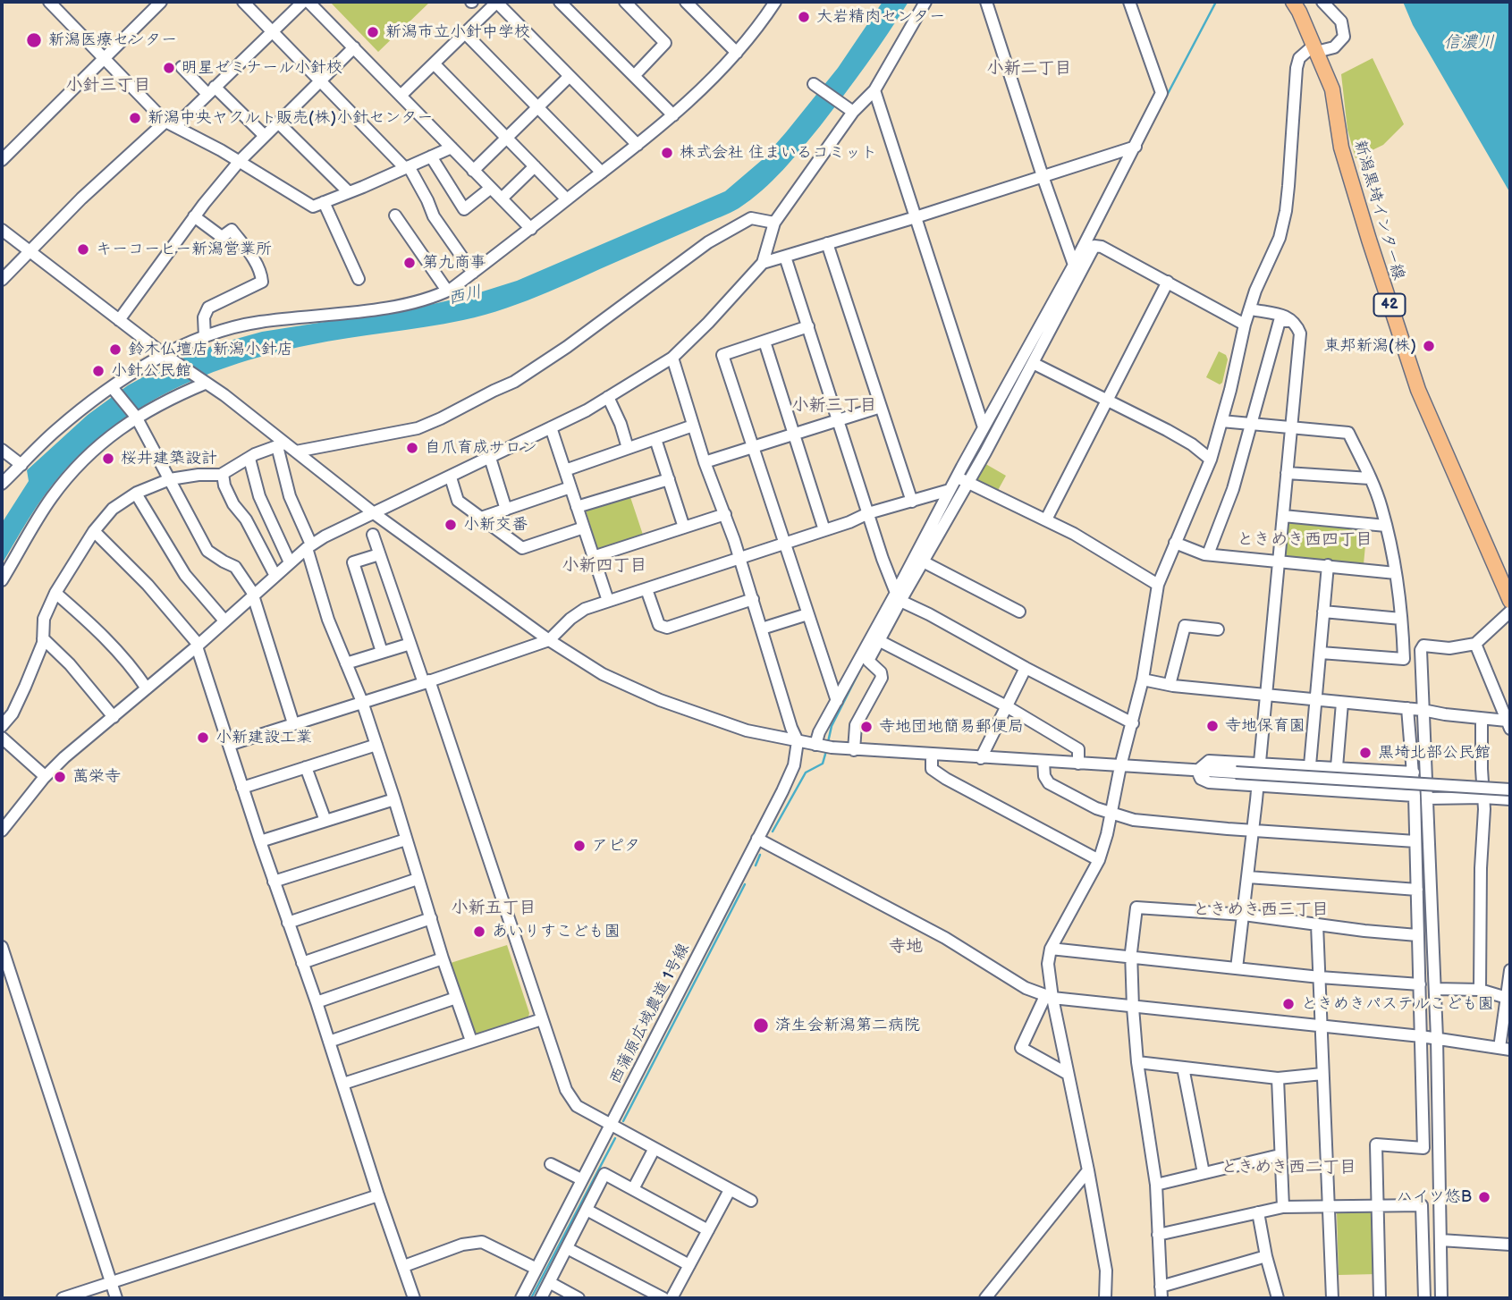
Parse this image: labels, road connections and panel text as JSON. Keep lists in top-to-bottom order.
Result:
{
  "streets": {
    "main road": ["新潟黒埼インター線", "42"],
    "street": ["西蒲原広域農道 1号線"]
  },
  "districts": [
    "小新二丁目",
    "小針三丁目",
    "小新三丁目",
    "ときめき西四丁目",
    "小新四丁目",
    "小新五丁目",
    "ときめき西三丁目",
    "寺地",
    "ときめき西二丁目"
  ],
  "water": ["信濃川", "西川"],
  "places": [
    "大岩精肉センター",
    "新潟市立小針中学校",
    "新潟医療センター",
    "明星ゼミナール小針校",
    "新潟中央ヤクルト販売(株)小針センター",
    "株式会社 住まいるコミット",
    "キーコーヒー新潟営業所",
    "第九商事",
    "東邦新潟(株)",
    "鈴木仏壇店 新潟小針店",
    "小針公民館",
    "自爪育成サロン",
    "桜井建築設計",
    "小新交番",
    "寺地保育園",
    "寺地団地簡易郵便局",
    "小新建設工業",
    "黒埼北部公民館",
    "萬栄寺",
    "アピタ",
    "あいりすこども園",
    "ときめきパステルこども園",
    "済生会新潟第二病院",
    "ハイツ悠B"
  ]
}
